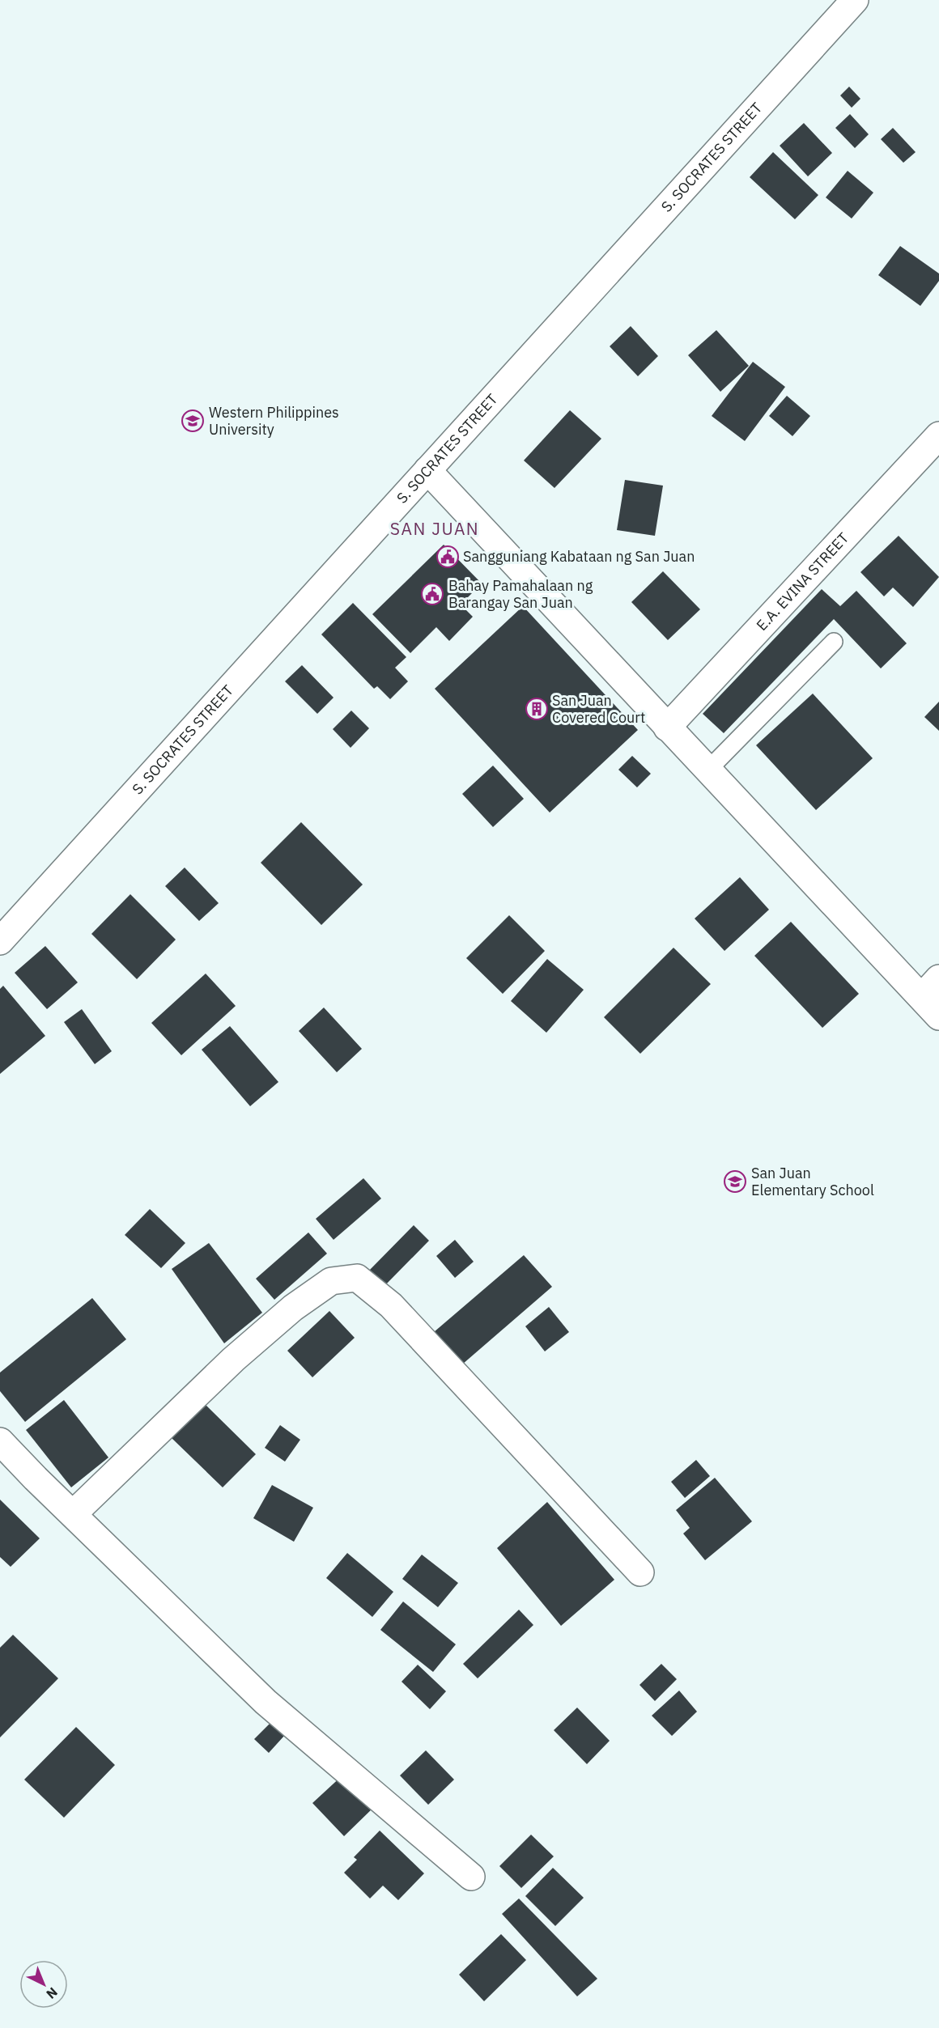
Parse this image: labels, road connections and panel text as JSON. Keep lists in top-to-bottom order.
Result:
{
  "streets": {
    "street": ["S. SOCRATES STREET", "E.A. EVINA STREET"]
  },
  "districts": ["SAN JUAN"],
  "places": {
    "school or university": ["Western Philippines University", "San Juan Elementary School"],
    "public building": ["Sangguniang Kabataan ng San Juan", "Bahay Pamahalaan ng Barangay San Juan"],
    "building": ["San Juan Covered Court"]
  },
  "north": "bottom right"
}
